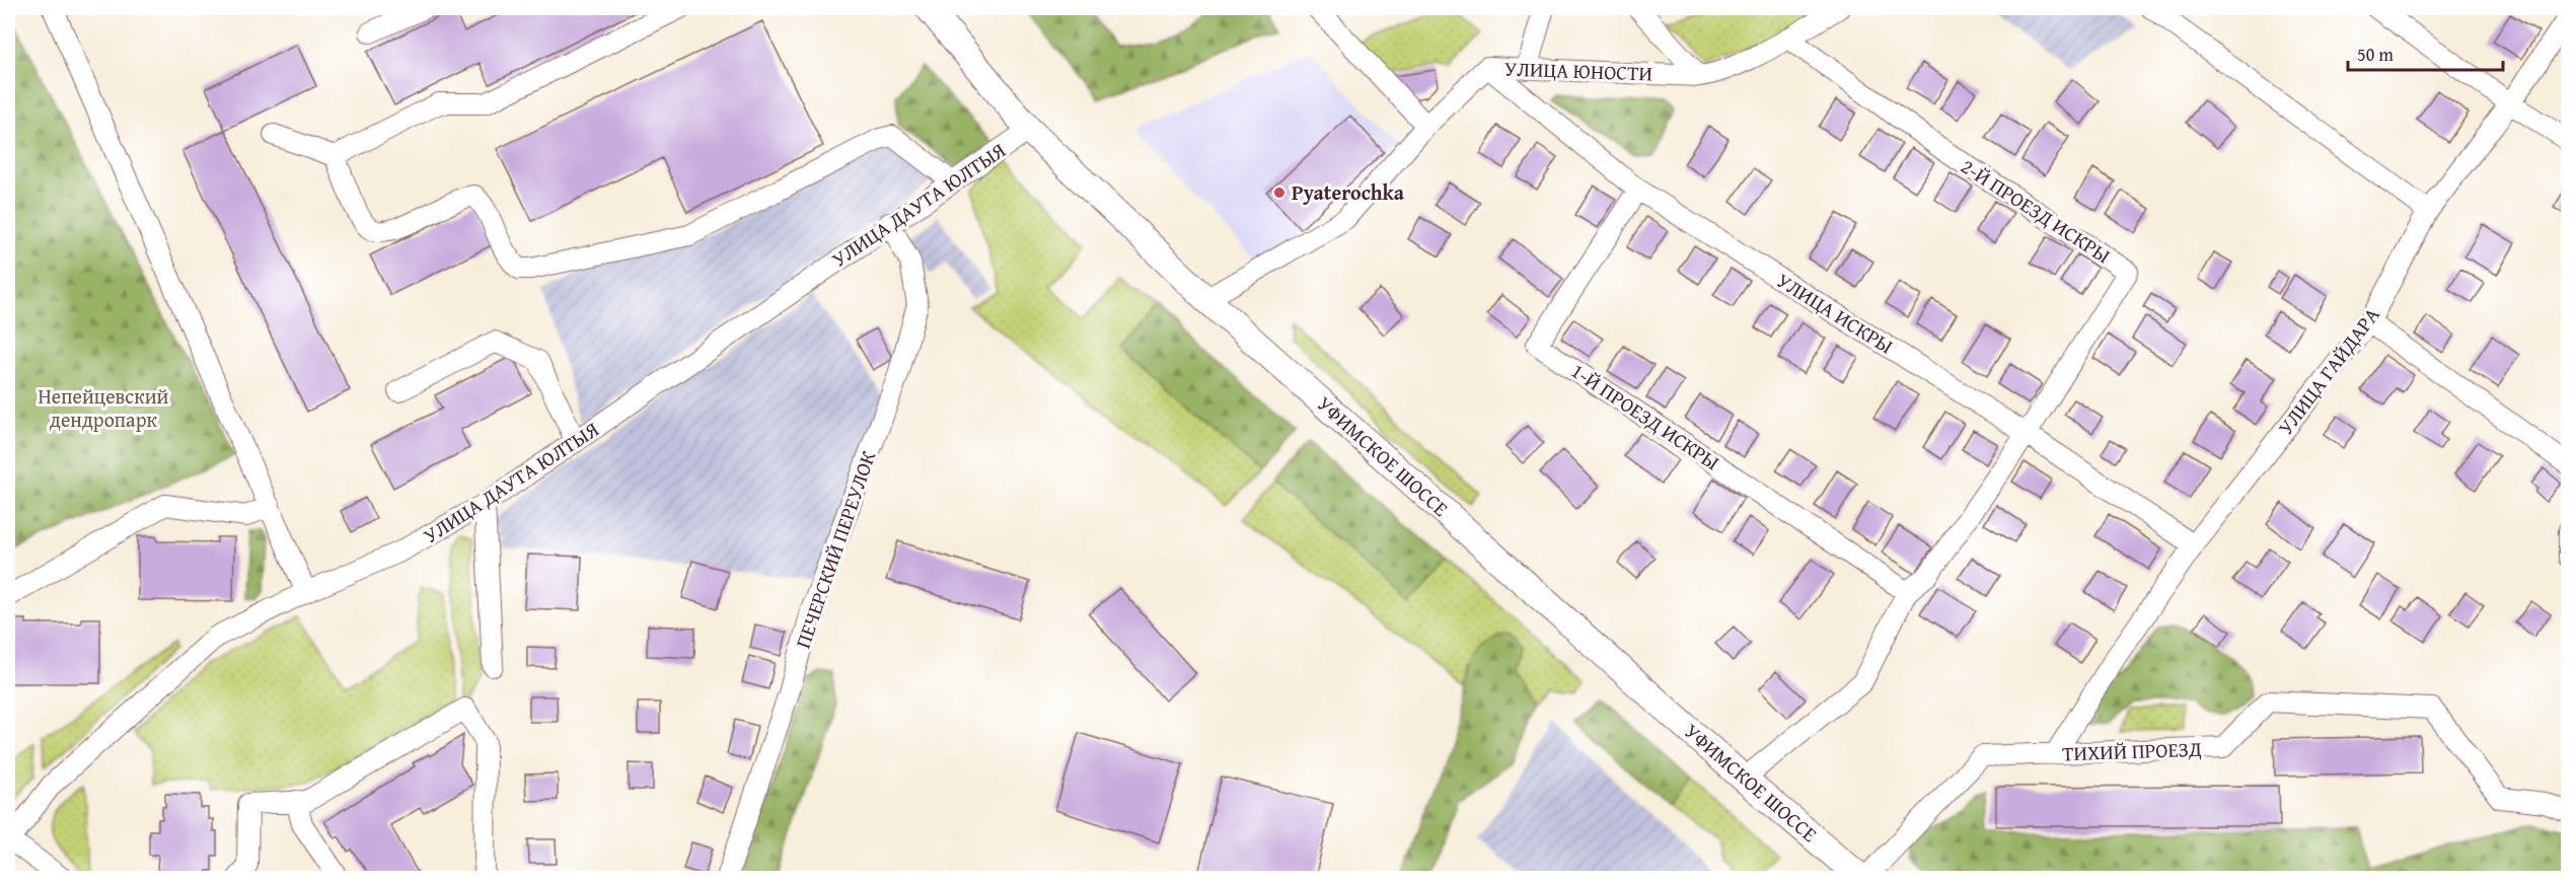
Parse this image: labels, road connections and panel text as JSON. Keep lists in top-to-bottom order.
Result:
{
  "streets": {
    "main road": ["УФИМСКОЕ ШОССЕ"],
    "street": [
      "УЛИЦА ЮНОСТИ",
      "УЛИЦА ДАУТА ЮЛТЫЯ",
      "2-Й ПРОЕЗД ИСКРЫ",
      "УЛИЦА ИСКРЫ",
      "УЛИЦА ГАЙДАРА",
      "1-Й ПРОЕЗД ИСКРЫ",
      "ПЕЧЕРСКИЙ ПЕРЕУЛОК",
      "ТИХИЙ ПРОЕЗД"
    ]
  },
  "crossings": [
    ["УЛИЦА ЮНОСТИ", "2-Й ПРОЕЗД ИСКРЫ"],
    ["УЛИЦА ЮНОСТИ", "УЛИЦА ИСКРЫ"],
    ["УЛИЦА ЮНОСТИ", "УФИМСКОЕ ШОССЕ"],
    ["УЛИЦА ДАУТА ЮЛТЫЯ", "УФИМСКОЕ ШОССЕ"],
    ["УЛИЦА ДАУТА ЮЛТЫЯ", "ПЕЧЕРСКИЙ ПЕРЕУЛОК"],
    ["2-Й ПРОЕЗД ИСКРЫ", "УЛИЦА ИСКРЫ"],
    ["УЛИЦА ИСКРЫ", "УЛИЦА ГАЙДАРА"],
    ["УЛИЦА ИСКРЫ", "1-Й ПРОЕЗД ИСКРЫ"],
    ["УЛИЦА ГАЙДАРА", "ТИХИЙ ПРОЕЗД"],
    ["УФИМСКОЕ ШОССЕ", "ТИХИЙ ПРОЕЗД"]
  ],
  "parks": ["Непейцевский дендропарк"],
  "places": ["Pyaterochka"],
  "scale_bar": "50 m"
}
